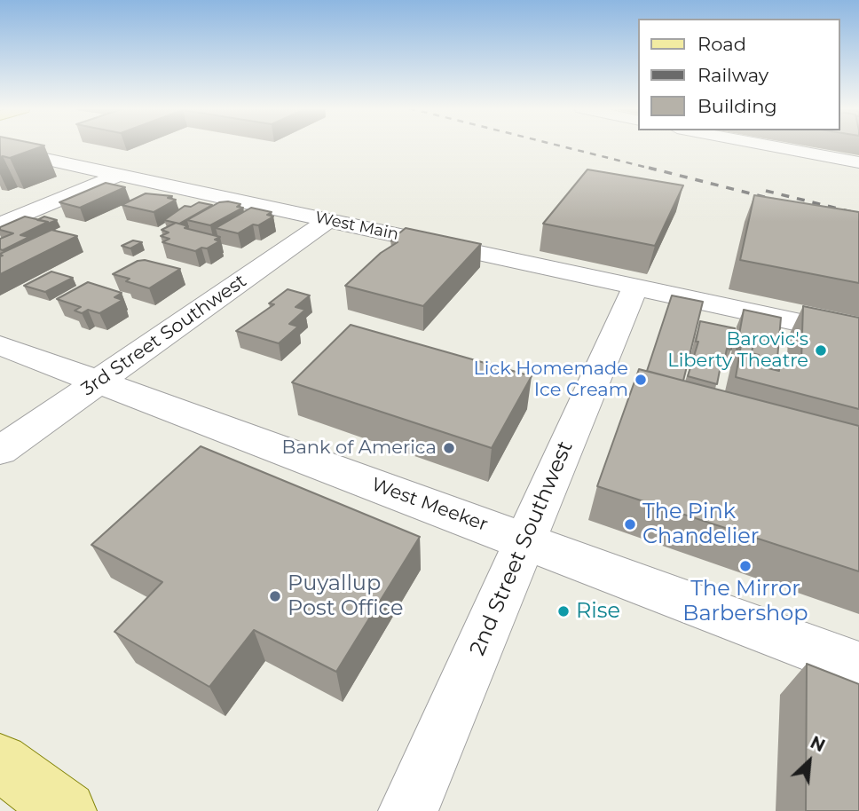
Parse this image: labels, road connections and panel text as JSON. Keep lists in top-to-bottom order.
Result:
{
  "streets": {
    "street": [
      "West Main",
      "3rd Street Southwest",
      "West Meeker",
      "2nd Street Southwest"
    ]
  },
  "crossings": [
    ["West Main", "3rd Street Southwest"],
    ["West Main", "2nd Street Southwest"],
    ["3rd Street Southwest", "West Meeker"],
    ["West Meeker", "2nd Street Southwest"]
  ],
  "places": [
    "Barovic's Liberty Theatre",
    "Lick Homemade Ice Cream",
    "Bank of America",
    "The Pink Chandelier",
    "The Mirror Barbershop",
    "Puyallup Post Office",
    "Rise"
  ],
  "legend": ["Road", "Railway", "Building"],
  "north": "top right"
}
